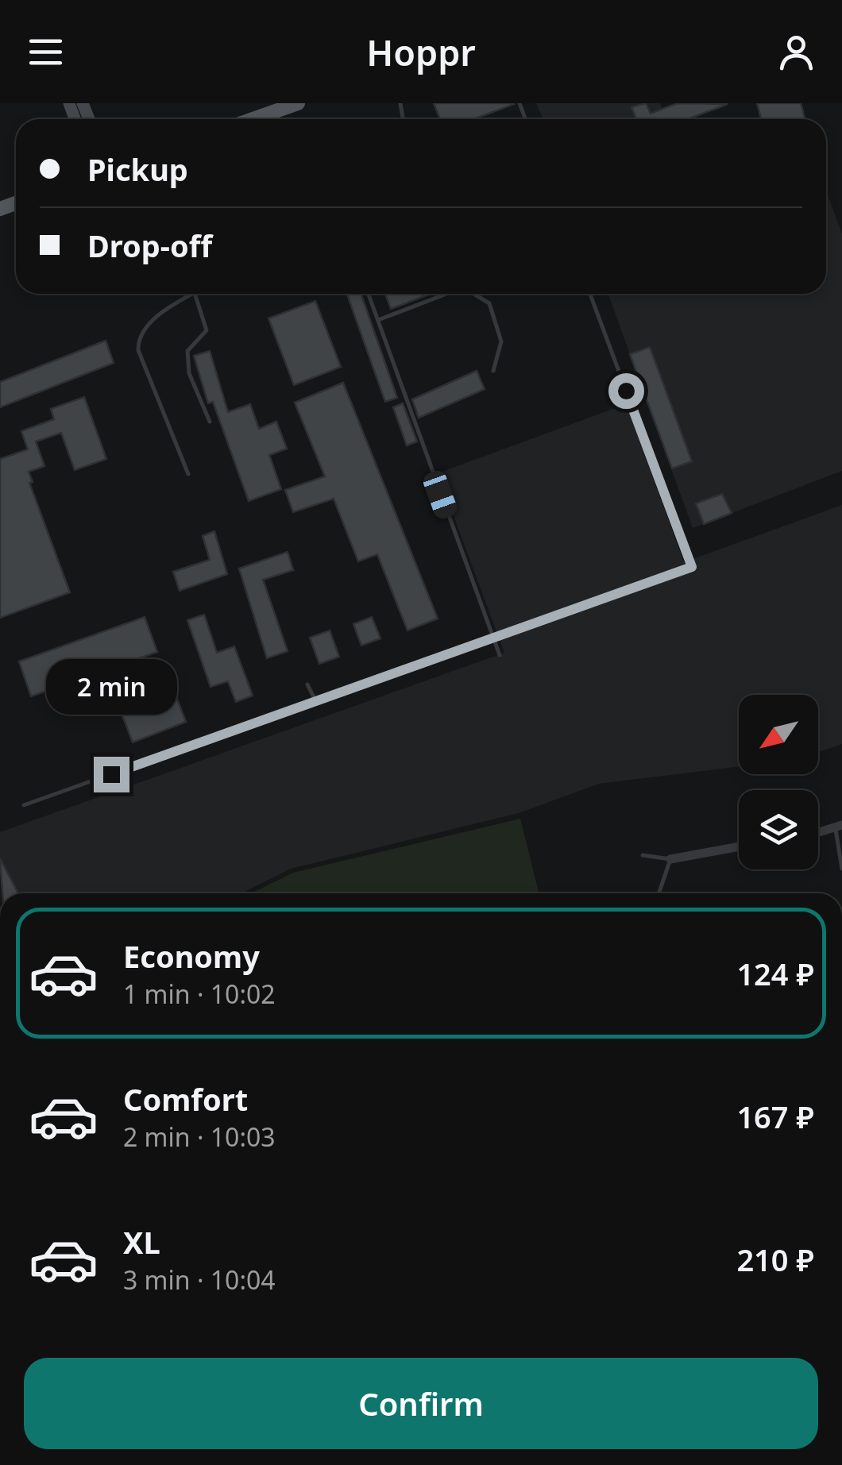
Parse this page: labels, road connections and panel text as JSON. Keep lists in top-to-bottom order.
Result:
{
  "north": "bottom left",
  "page": {
    "header": "Hoppr",
    "banner": ["Pickup", "Drop-off"],
    "bubble": "2 min",
    "list": [
      {
        "name": "Economy",
        "note": "1 min · 10:02",
        "value": "124 ₽"
      },
      {
        "name": "Comfort",
        "note": "2 min · 10:03",
        "value": "167 ₽"
      },
      {
        "name": "XL",
        "note": "3 min · 10:04",
        "value": "210 ₽"
      }
    ],
    "buttons": "Confirm"
  }
}
